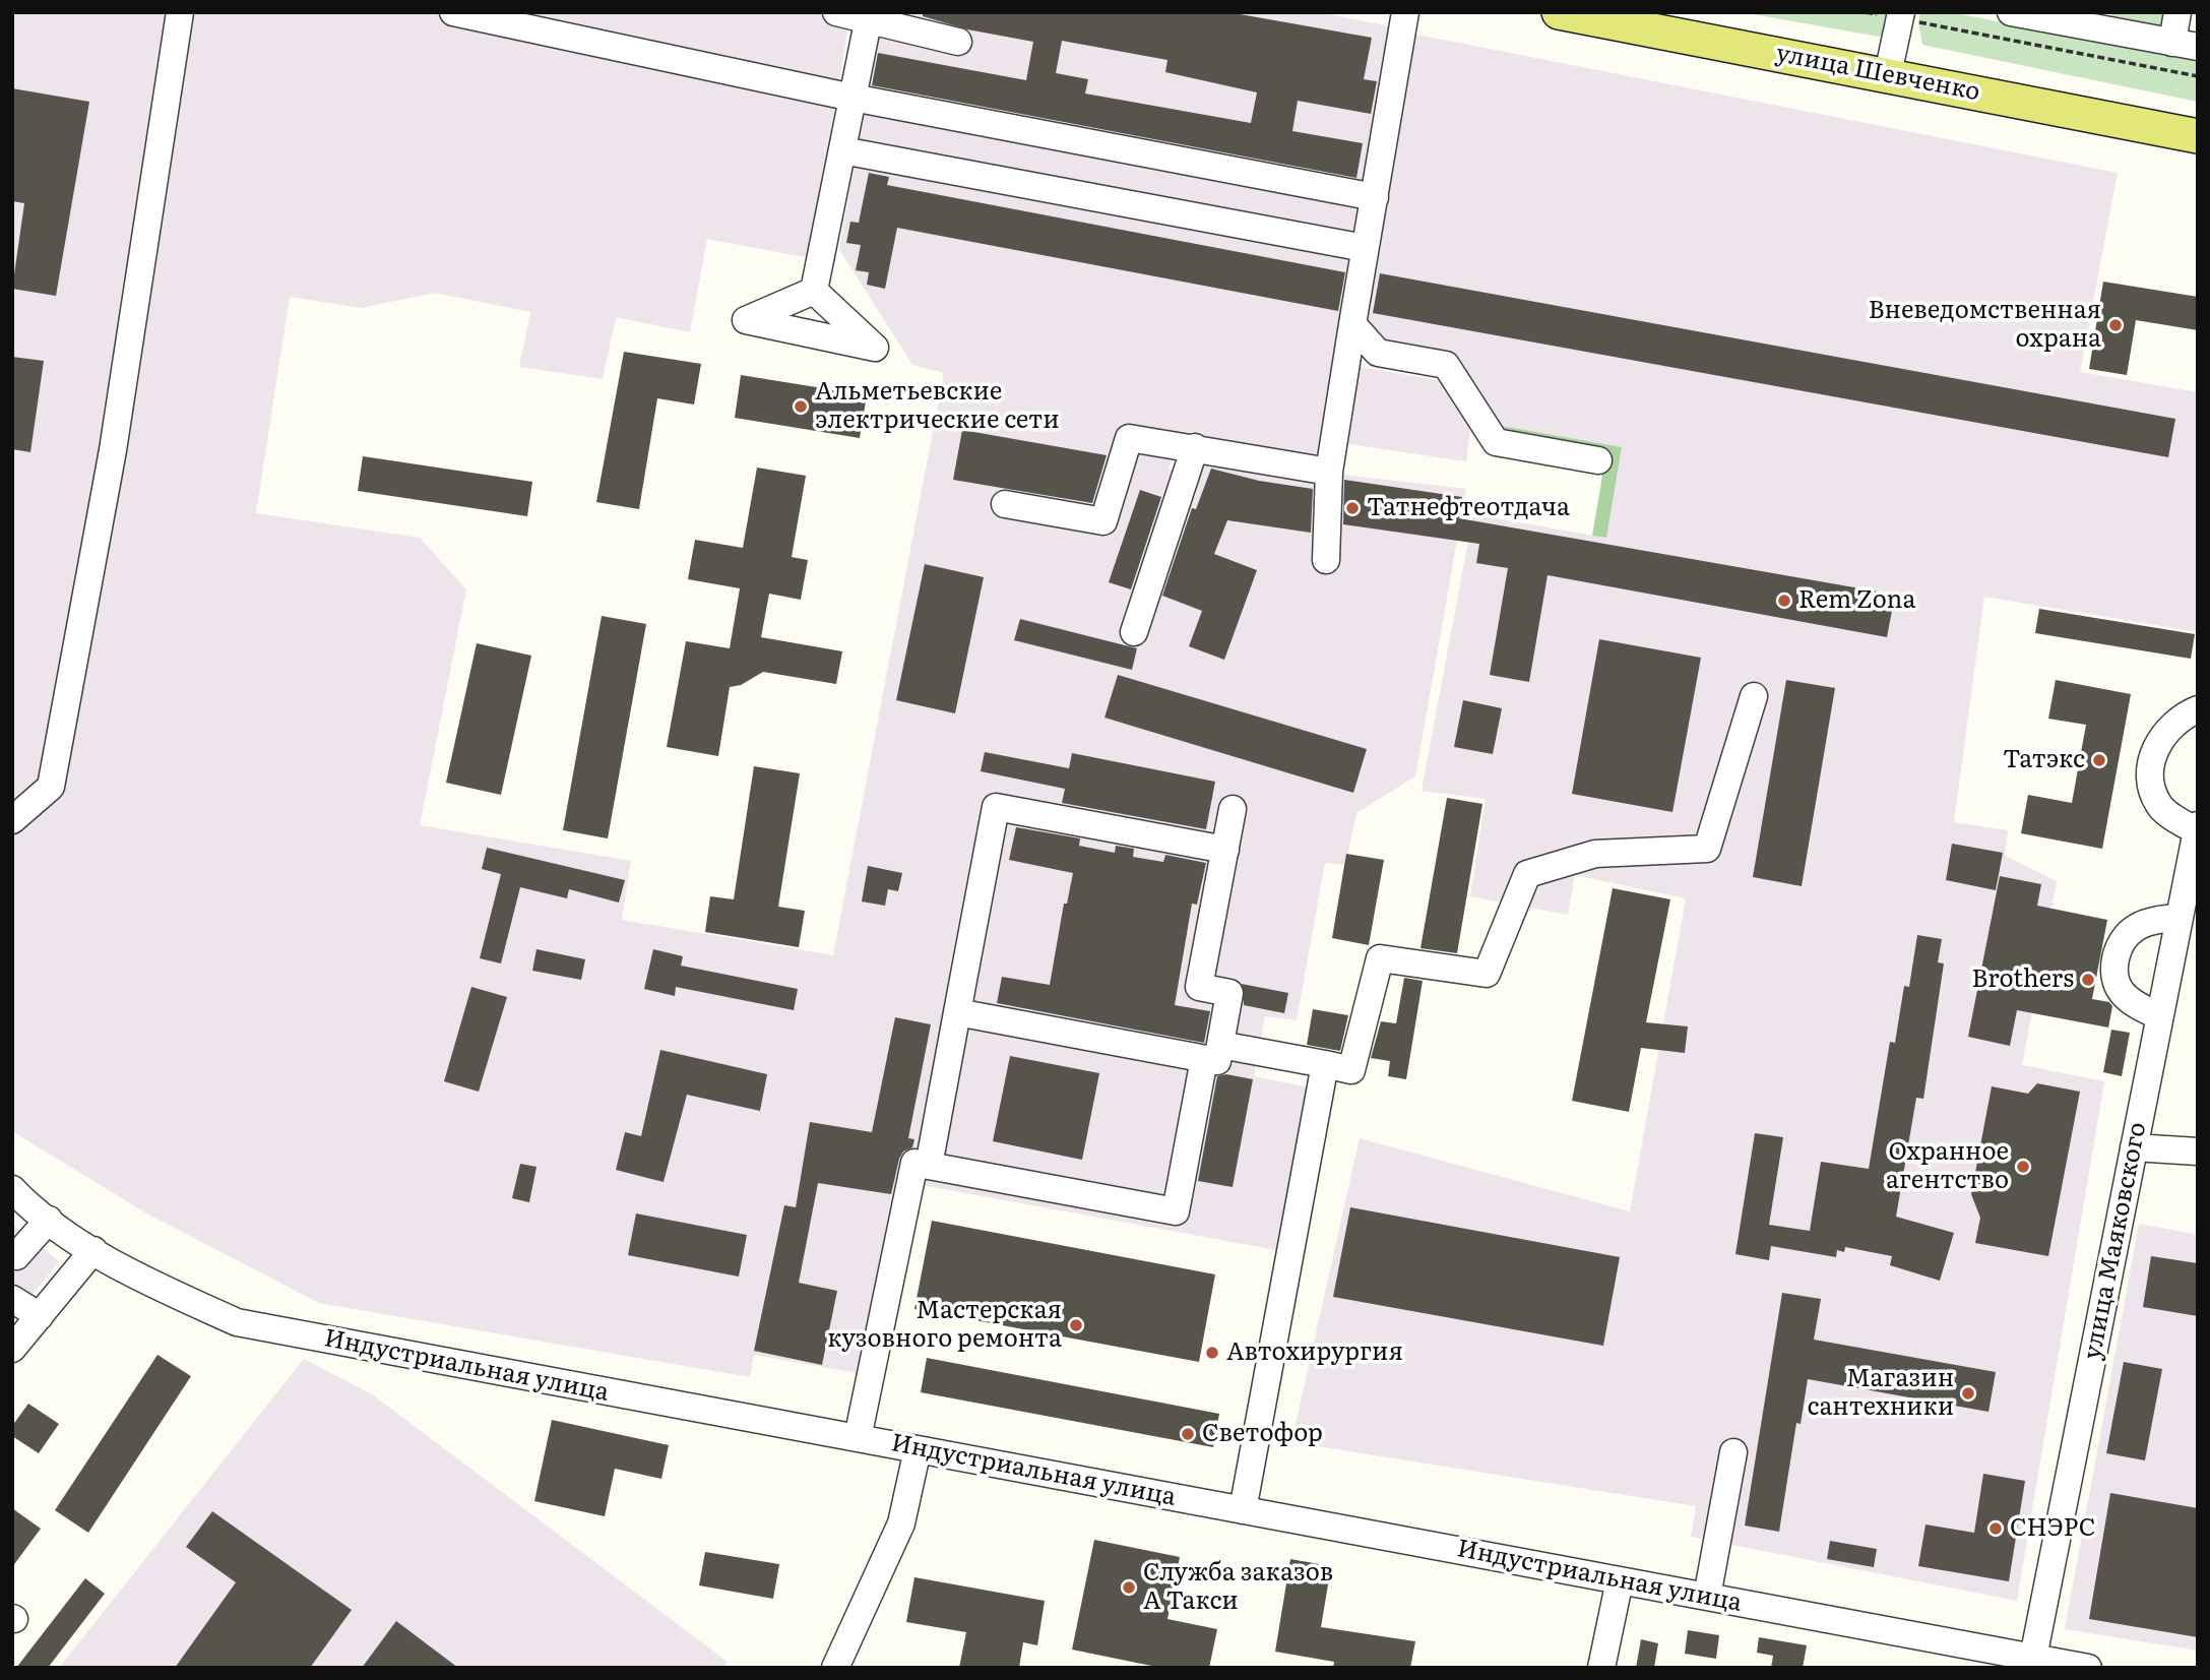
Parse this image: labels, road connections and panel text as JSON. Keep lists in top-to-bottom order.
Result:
{
  "streets": {
    "main road": ["улица Шевченко"],
    "street": ["улица Маяковского", "Индустриальная улица"]
  },
  "crossings": [
    ["улица Маяковского", "Индустриальная улица"]
  ],
  "places": [
    "Вневедомственная охрана",
    "Альметьевские электрические сети",
    "Татнефтеотдача",
    "Rem Zona",
    "Татэкс",
    "Brothers",
    "Охранное агентство",
    "Мастерская кузовного ремонта",
    "Автохирургия",
    "Магазин сантехники",
    "Светофор",
    "СНЭРС",
    "Служба заказов А Такси"
  ]
}
